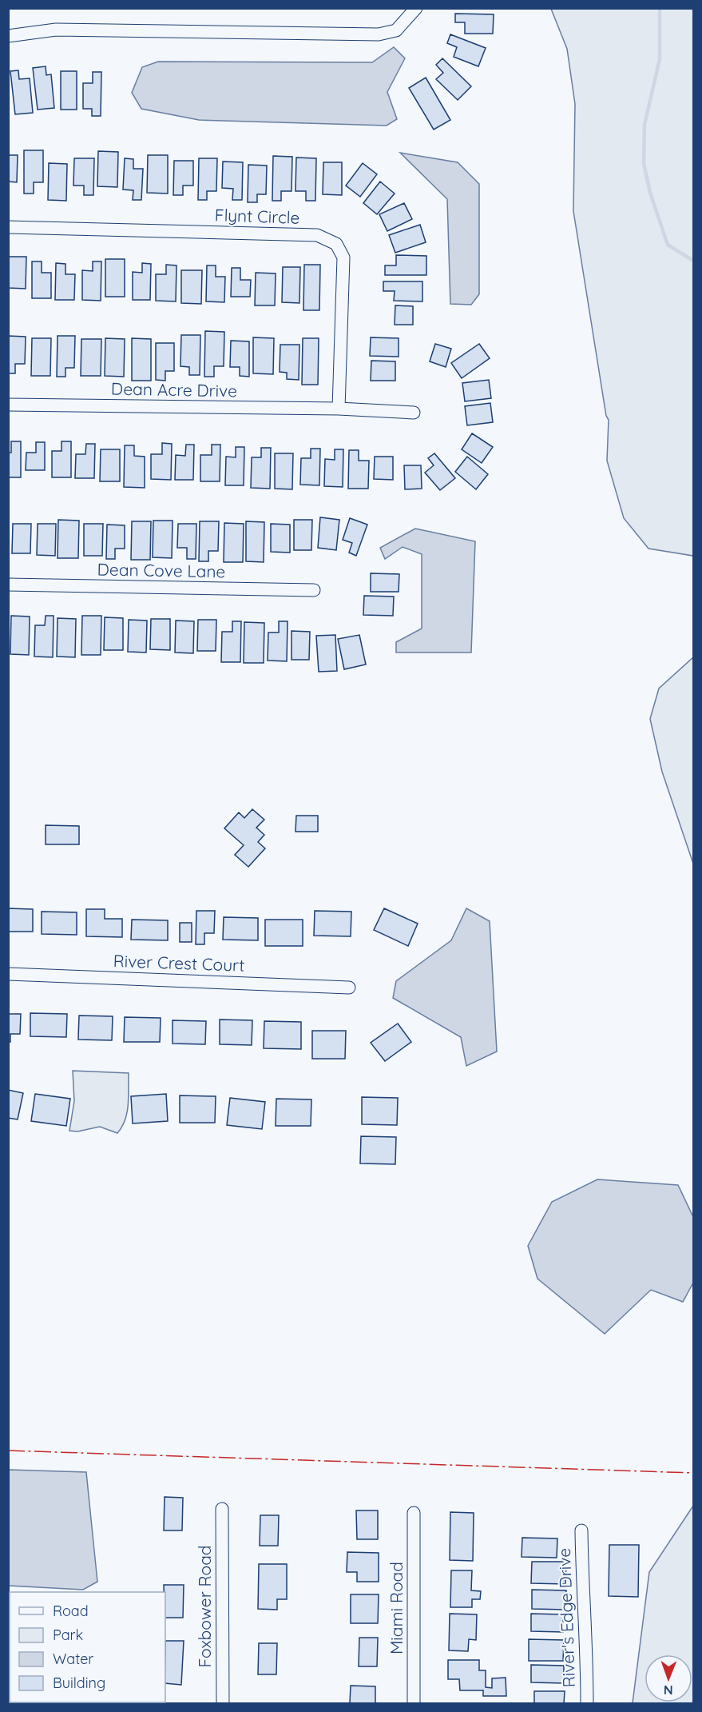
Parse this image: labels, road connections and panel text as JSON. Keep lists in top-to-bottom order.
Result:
{
  "streets": {
    "street": [
      "Flynt Circle",
      "Dean Acre Drive",
      "Dean Cove Lane",
      "River Crest Court",
      "Foxbower Road",
      "Miami Road",
      "River's Edge Drive"
    ]
  },
  "crossings": [
    ["Flynt Circle", "Dean Acre Drive"]
  ],
  "legend": [
    "Road",
    "Park",
    "Water",
    "Building"
  ],
  "north": "bottom"
}
